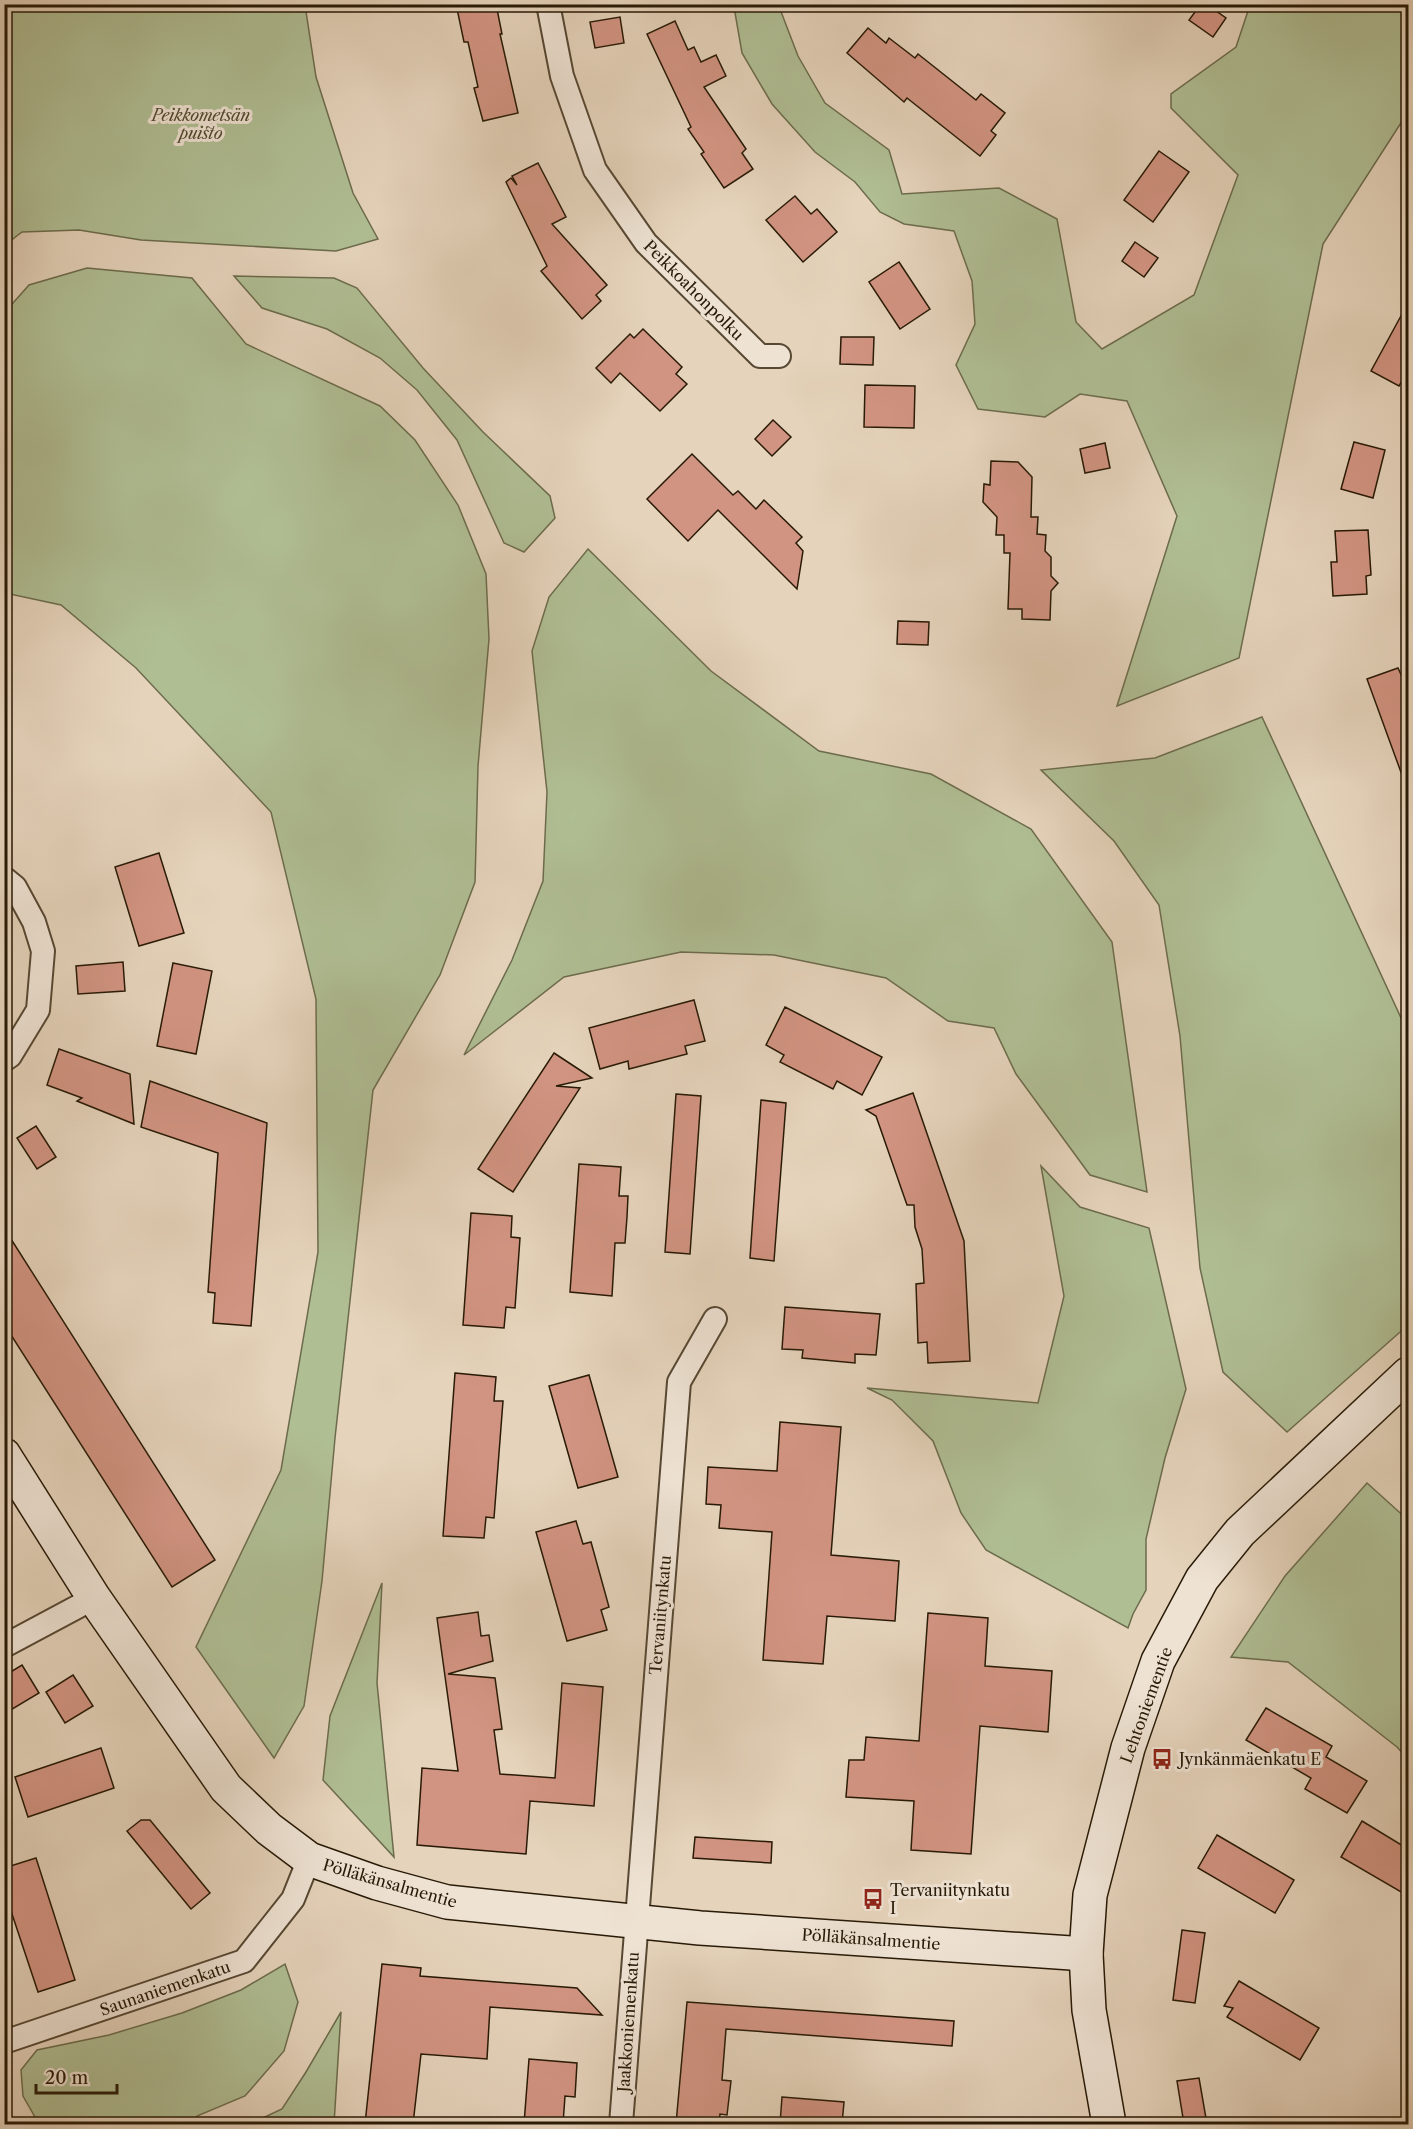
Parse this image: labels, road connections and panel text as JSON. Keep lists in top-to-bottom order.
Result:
{
  "streets": {
    "street": [
      "Peikkoahonpolku",
      "Tervaniitynkatu",
      "Lehtoniementie",
      "Pölläkänsalmentie",
      "Saunaniemenkatu",
      "Jaakkoniemenkatu"
    ]
  },
  "crossings": [
    ["Tervaniitynkatu", "Pölläkänsalmentie"],
    ["Tervaniitynkatu", "Jaakkoniemenkatu"],
    ["Lehtoniementie", "Pölläkänsalmentie"],
    ["Pölläkänsalmentie", "Saunaniemenkatu"],
    ["Pölläkänsalmentie", "Jaakkoniemenkatu"]
  ],
  "parks": ["Peikkometsän puisto"],
  "places": {
    "bus stop": ["Jynkänmäenkatu E", "Tervaniitynkatu I"]
  },
  "scale_bar": "20 m"
}
